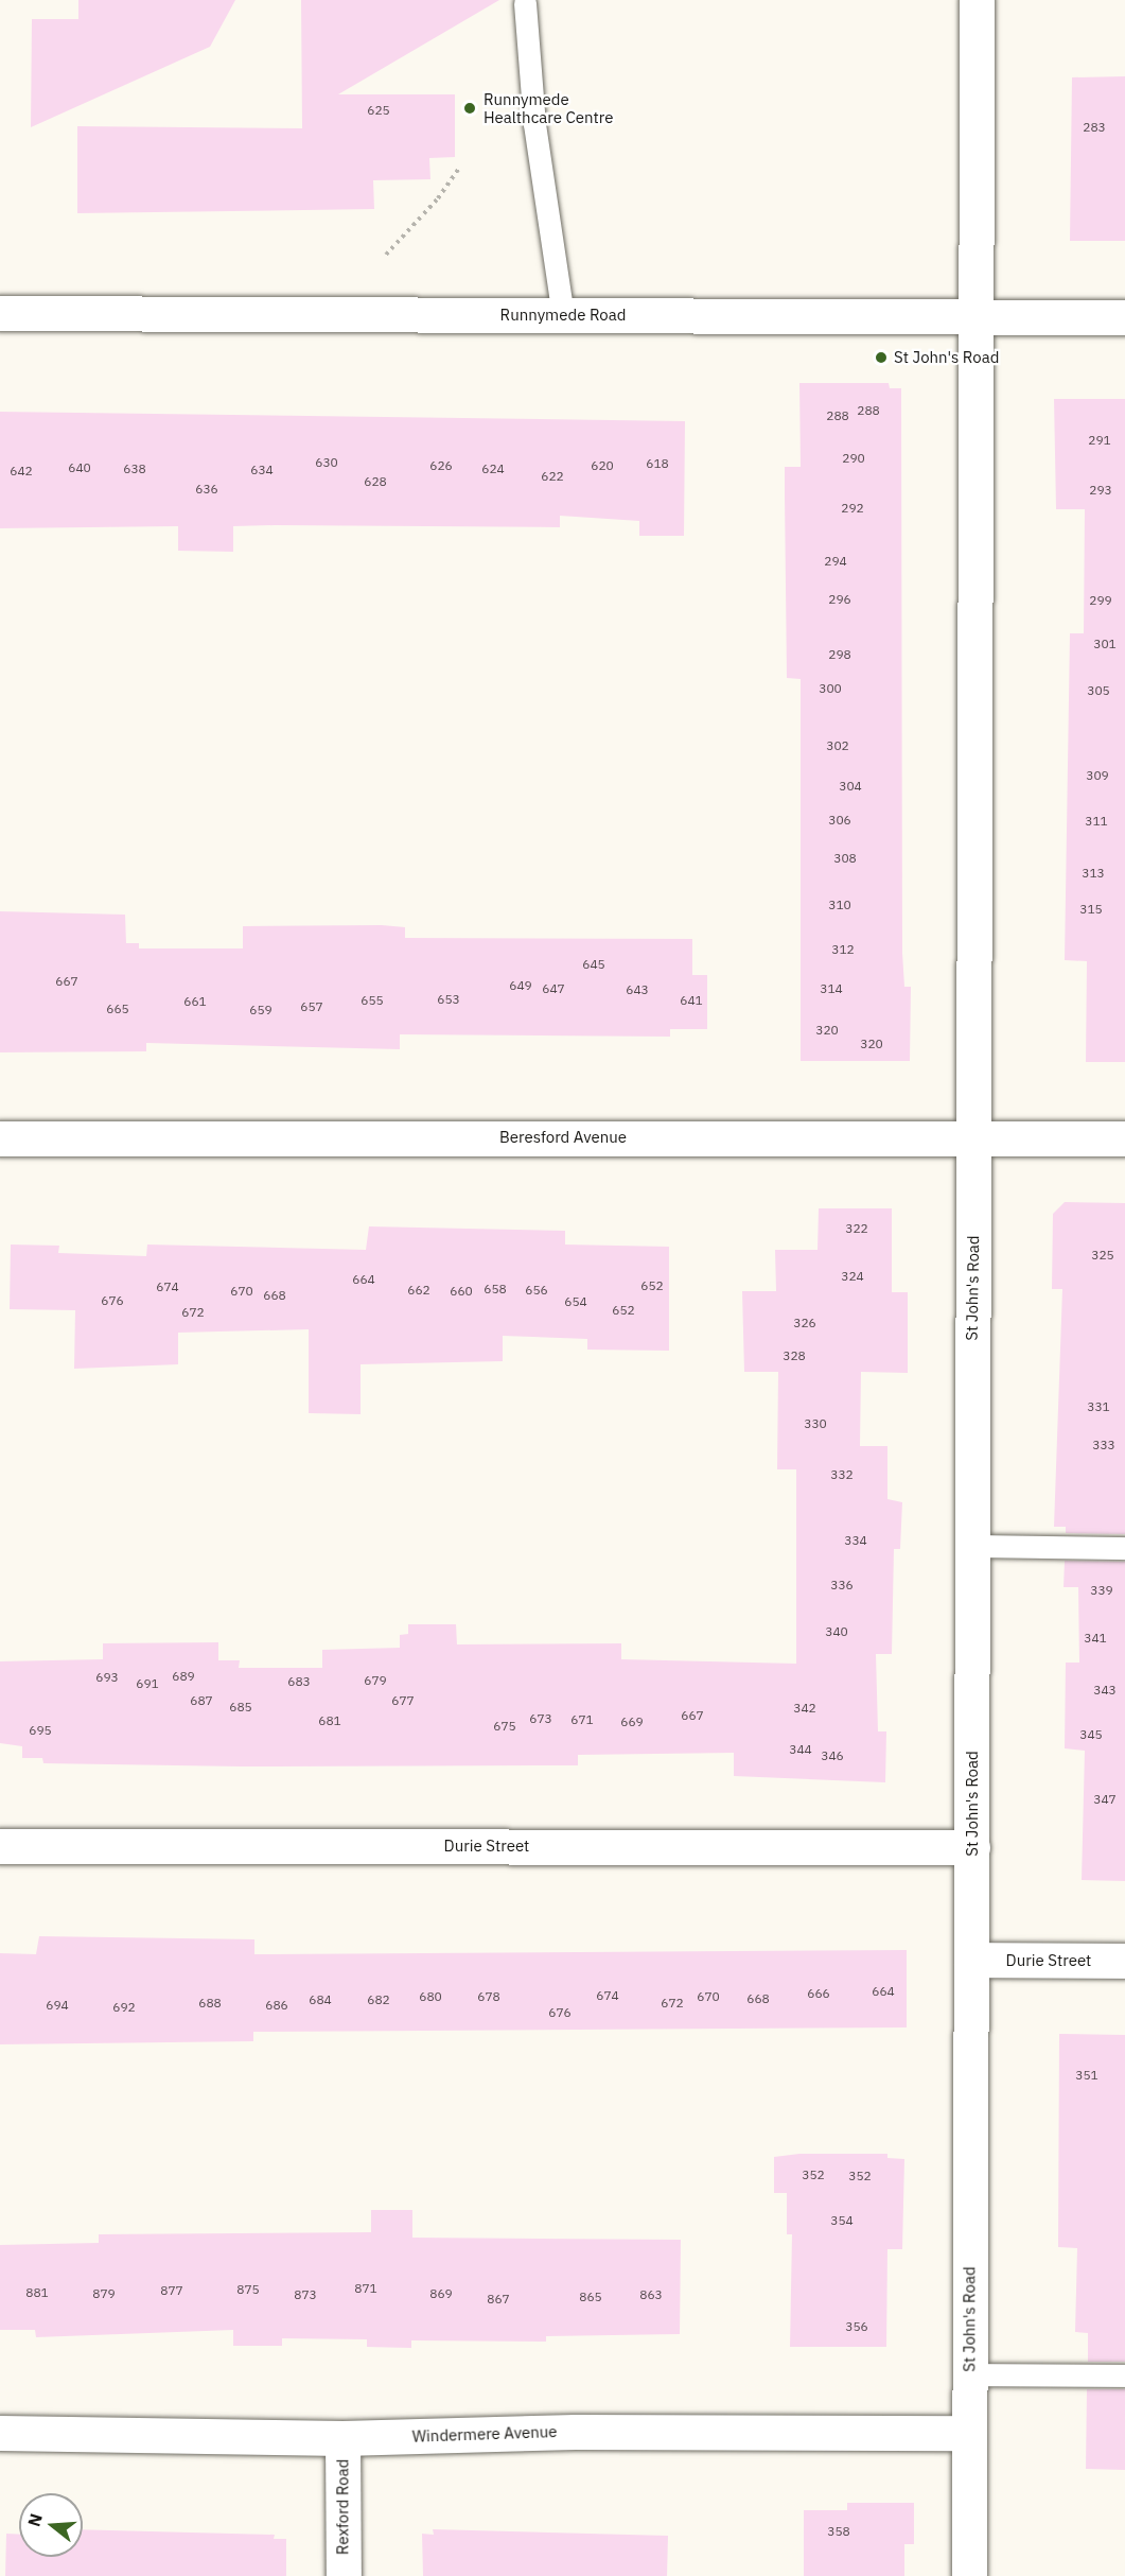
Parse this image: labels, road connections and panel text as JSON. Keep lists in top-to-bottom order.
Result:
{
  "streets": {
    "street": [
      "Runnymede Road",
      "Beresford Avenue",
      "St John's Road",
      "Durie Street",
      "Windermere Avenue",
      "Rexford Road"
    ]
  },
  "crossings": [
    ["Runnymede Road", "St John's Road"],
    ["Beresford Avenue", "St John's Road"],
    ["St John's Road", "Durie Street"],
    ["St John's Road", "Windermere Avenue"],
    ["Windermere Avenue", "Rexford Road"]
  ],
  "places": ["Runnymede Healthcare Centre", "St John's Road"],
  "house_numbers": [
    "625",
    "283",
    "288",
    "288",
    "291",
    "290",
    "630",
    "618",
    "626",
    "620",
    "640",
    "638",
    "624",
    "634",
    "642",
    "622",
    "628",
    "636",
    "293",
    "292",
    "294",
    "296",
    "299",
    "301",
    "298",
    "300",
    "305",
    "302",
    "309",
    "304",
    "306",
    "311",
    "308",
    "313",
    "310",
    "315",
    "312",
    "645",
    "667",
    "649",
    "647",
    "314",
    "643",
    "653",
    "655",
    "641",
    "661",
    "657",
    "665",
    "659",
    "320",
    "320",
    "322",
    "325",
    "324",
    "664",
    "652",
    "674",
    "658",
    "662",
    "656",
    "670",
    "660",
    "668",
    "676",
    "654",
    "652",
    "672",
    "326",
    "328",
    "331",
    "330",
    "333",
    "332",
    "334",
    "336",
    "339",
    "340",
    "341",
    "689",
    "693",
    "679",
    "683",
    "691",
    "343",
    "687",
    "677",
    "685",
    "342",
    "667",
    "673",
    "671",
    "681",
    "669",
    "675",
    "695",
    "345",
    "344",
    "346",
    "347",
    "664",
    "666",
    "674",
    "680",
    "678",
    "670",
    "668",
    "684",
    "682",
    "688",
    "672",
    "694",
    "686",
    "692",
    "676",
    "351",
    "352",
    "352",
    "354",
    "871",
    "875",
    "877",
    "881",
    "879",
    "869",
    "873",
    "863",
    "865",
    "867",
    "356",
    "358"
  ],
  "north": "left"
}
